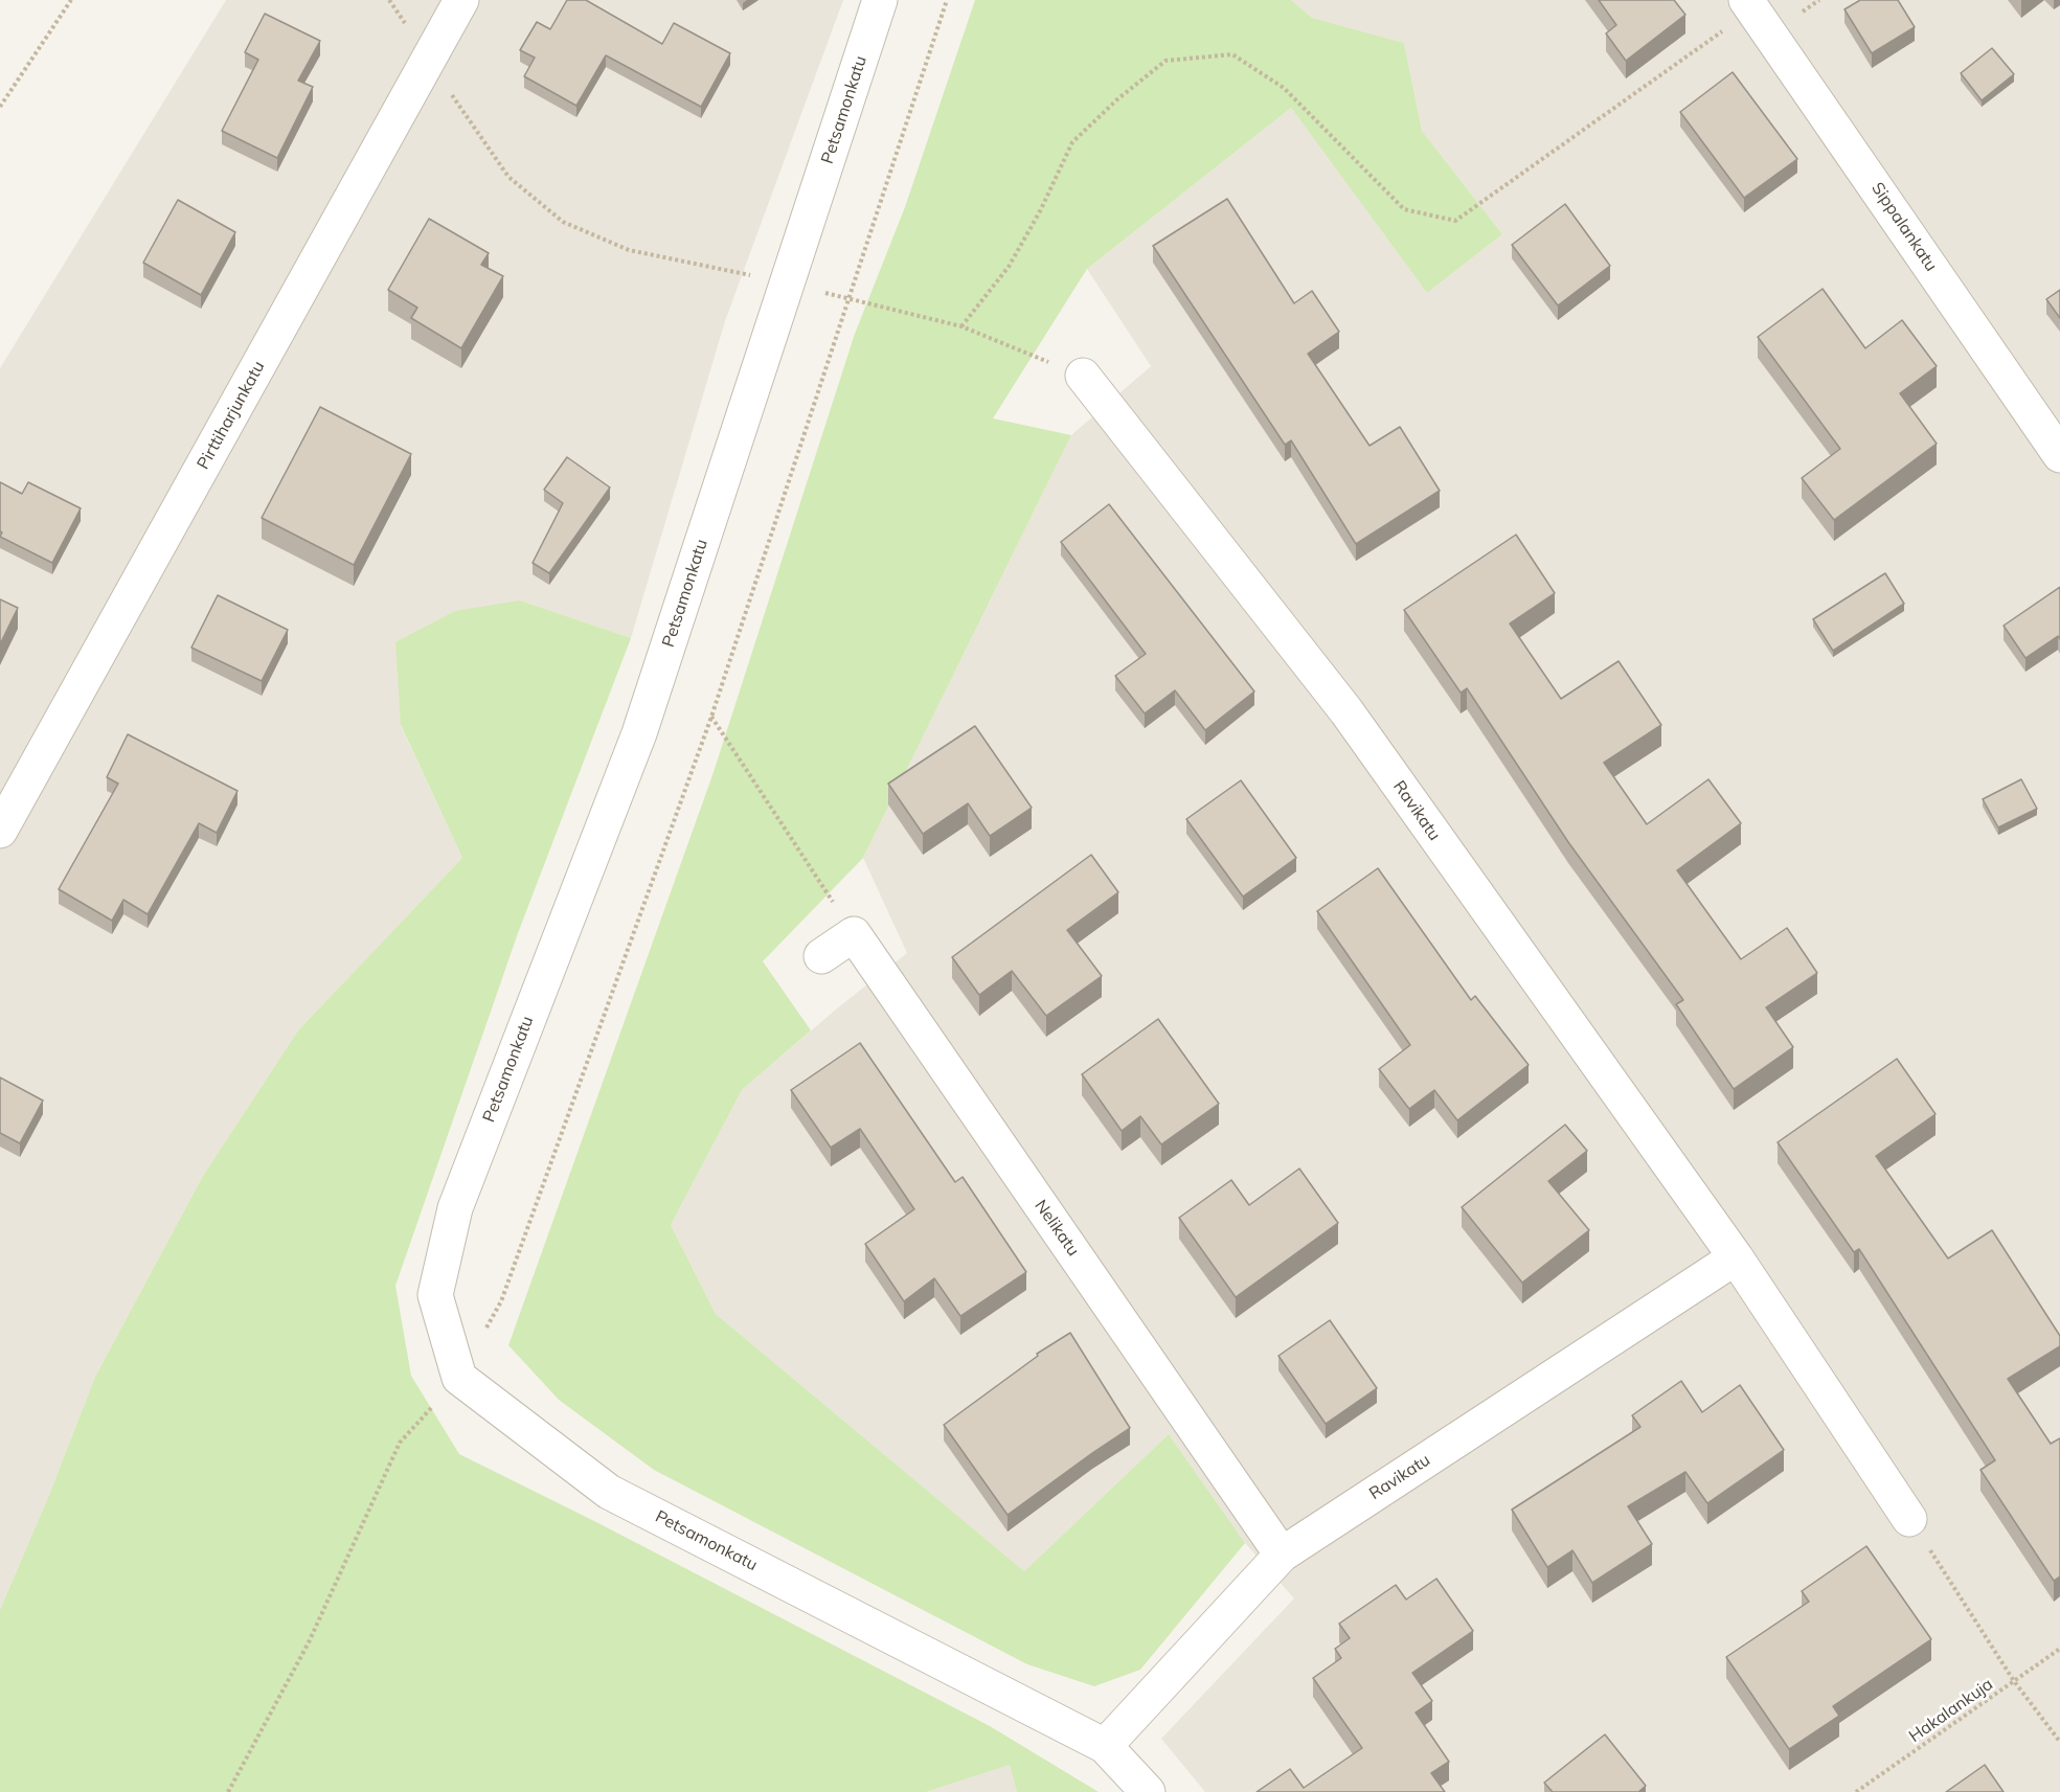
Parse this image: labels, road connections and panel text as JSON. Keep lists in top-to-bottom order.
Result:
{
  "streets": {
    "street": [
      "Petsamonkatu",
      "Sippalankatu",
      "Pirttiharjunkatu",
      "Ravikatu",
      "Nelikatu"
    ],
    "path": ["Hakalankuja"]
  },
  "crossings": [
    ["Petsamonkatu", "Ravikatu"],
    ["Ravikatu", "Nelikatu"]
  ]
}
